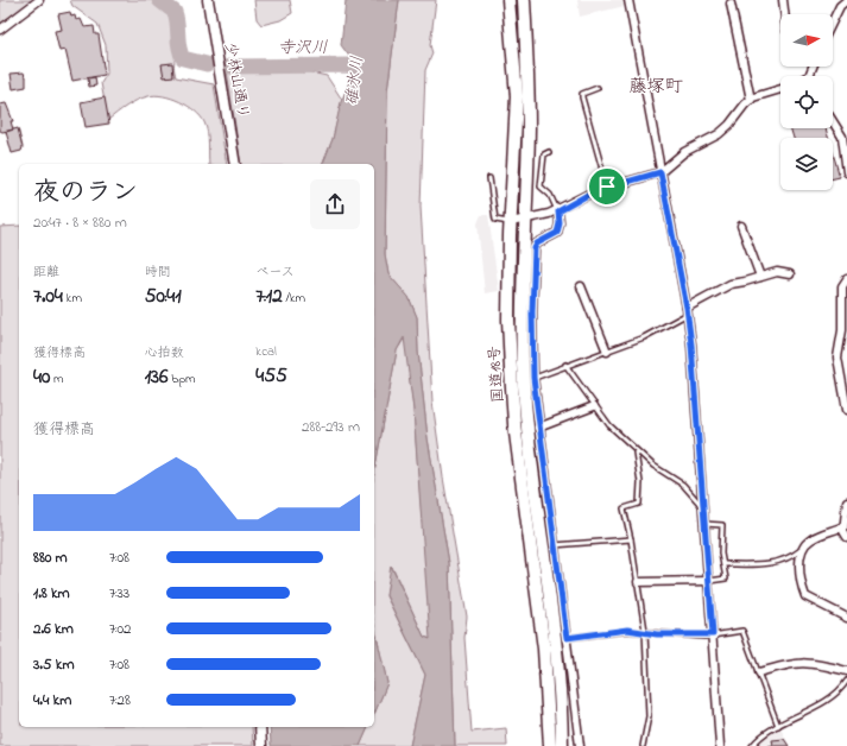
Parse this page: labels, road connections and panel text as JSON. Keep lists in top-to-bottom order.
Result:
{
  "streets": {
    "highway": ["国道18号"],
    "street": ["少林山通り"]
  },
  "districts": ["藤塚町"],
  "water": ["寺沢川", "碓氷川"],
  "north": "right",
  "page": {
    "heading": ["夜のラン", "20:47 · 8 × 880 m"],
    "stats": [
      ["距離", "7.04 km"],
      ["時間", "50:41"],
      ["ペース", "7:12 /km"],
      ["獲得標高", "40 m"],
      ["心拍数", "136 bpm"],
      ["kcal", "455"]
    ],
    "chart": ["獲得標高", "288–293 m"],
    "list": [
      {
        "name": "880 m",
        "note": "7:08"
      },
      {
        "name": "1.8 km",
        "note": "7:33"
      },
      {
        "name": "2.6 km",
        "note": "7:02"
      },
      {
        "name": "3.5 km",
        "note": "7:08"
      },
      {
        "name": "4.4 km",
        "note": "7:28"
      }
    ]
  }
}
